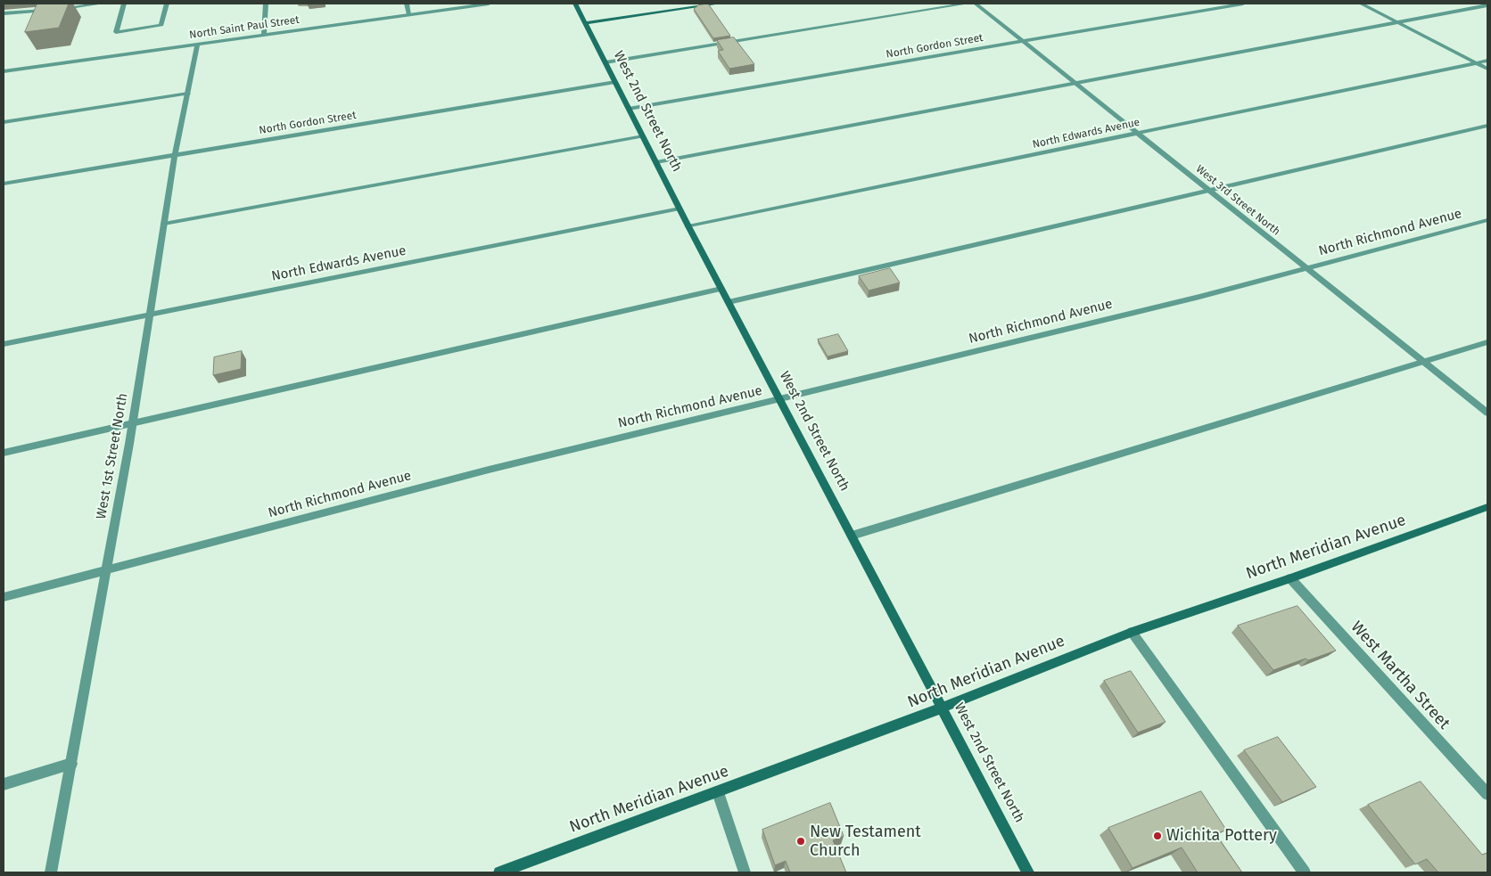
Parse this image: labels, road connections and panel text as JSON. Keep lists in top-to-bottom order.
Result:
{
  "streets": {
    "street": [
      "North Saint Paul Street",
      "North Gordon Street",
      "West 2nd Street North",
      "North Edwards Avenue",
      "West 3rd Street North",
      "North Richmond Avenue",
      "West 1st Street North",
      "North Meridian Avenue",
      "West Martha Street"
    ]
  },
  "crossings": [
    ["North Saint Paul Street", "West 1st Street North"],
    ["North Gordon Street", "West 2nd Street North"],
    ["North Gordon Street", "West 3rd Street North"],
    ["North Gordon Street", "West 1st Street North"],
    ["West 2nd Street North", "North Edwards Avenue"],
    ["West 2nd Street North", "North Richmond Avenue"],
    ["West 2nd Street North", "North Meridian Avenue"],
    ["North Edwards Avenue", "West 3rd Street North"],
    ["North Edwards Avenue", "West 1st Street North"],
    ["West 3rd Street North", "North Richmond Avenue"],
    ["North Richmond Avenue", "West 1st Street North"],
    ["North Meridian Avenue", "West Martha Street"]
  ],
  "places": ["Wichita Pottery", "New Testament Church"]
}
